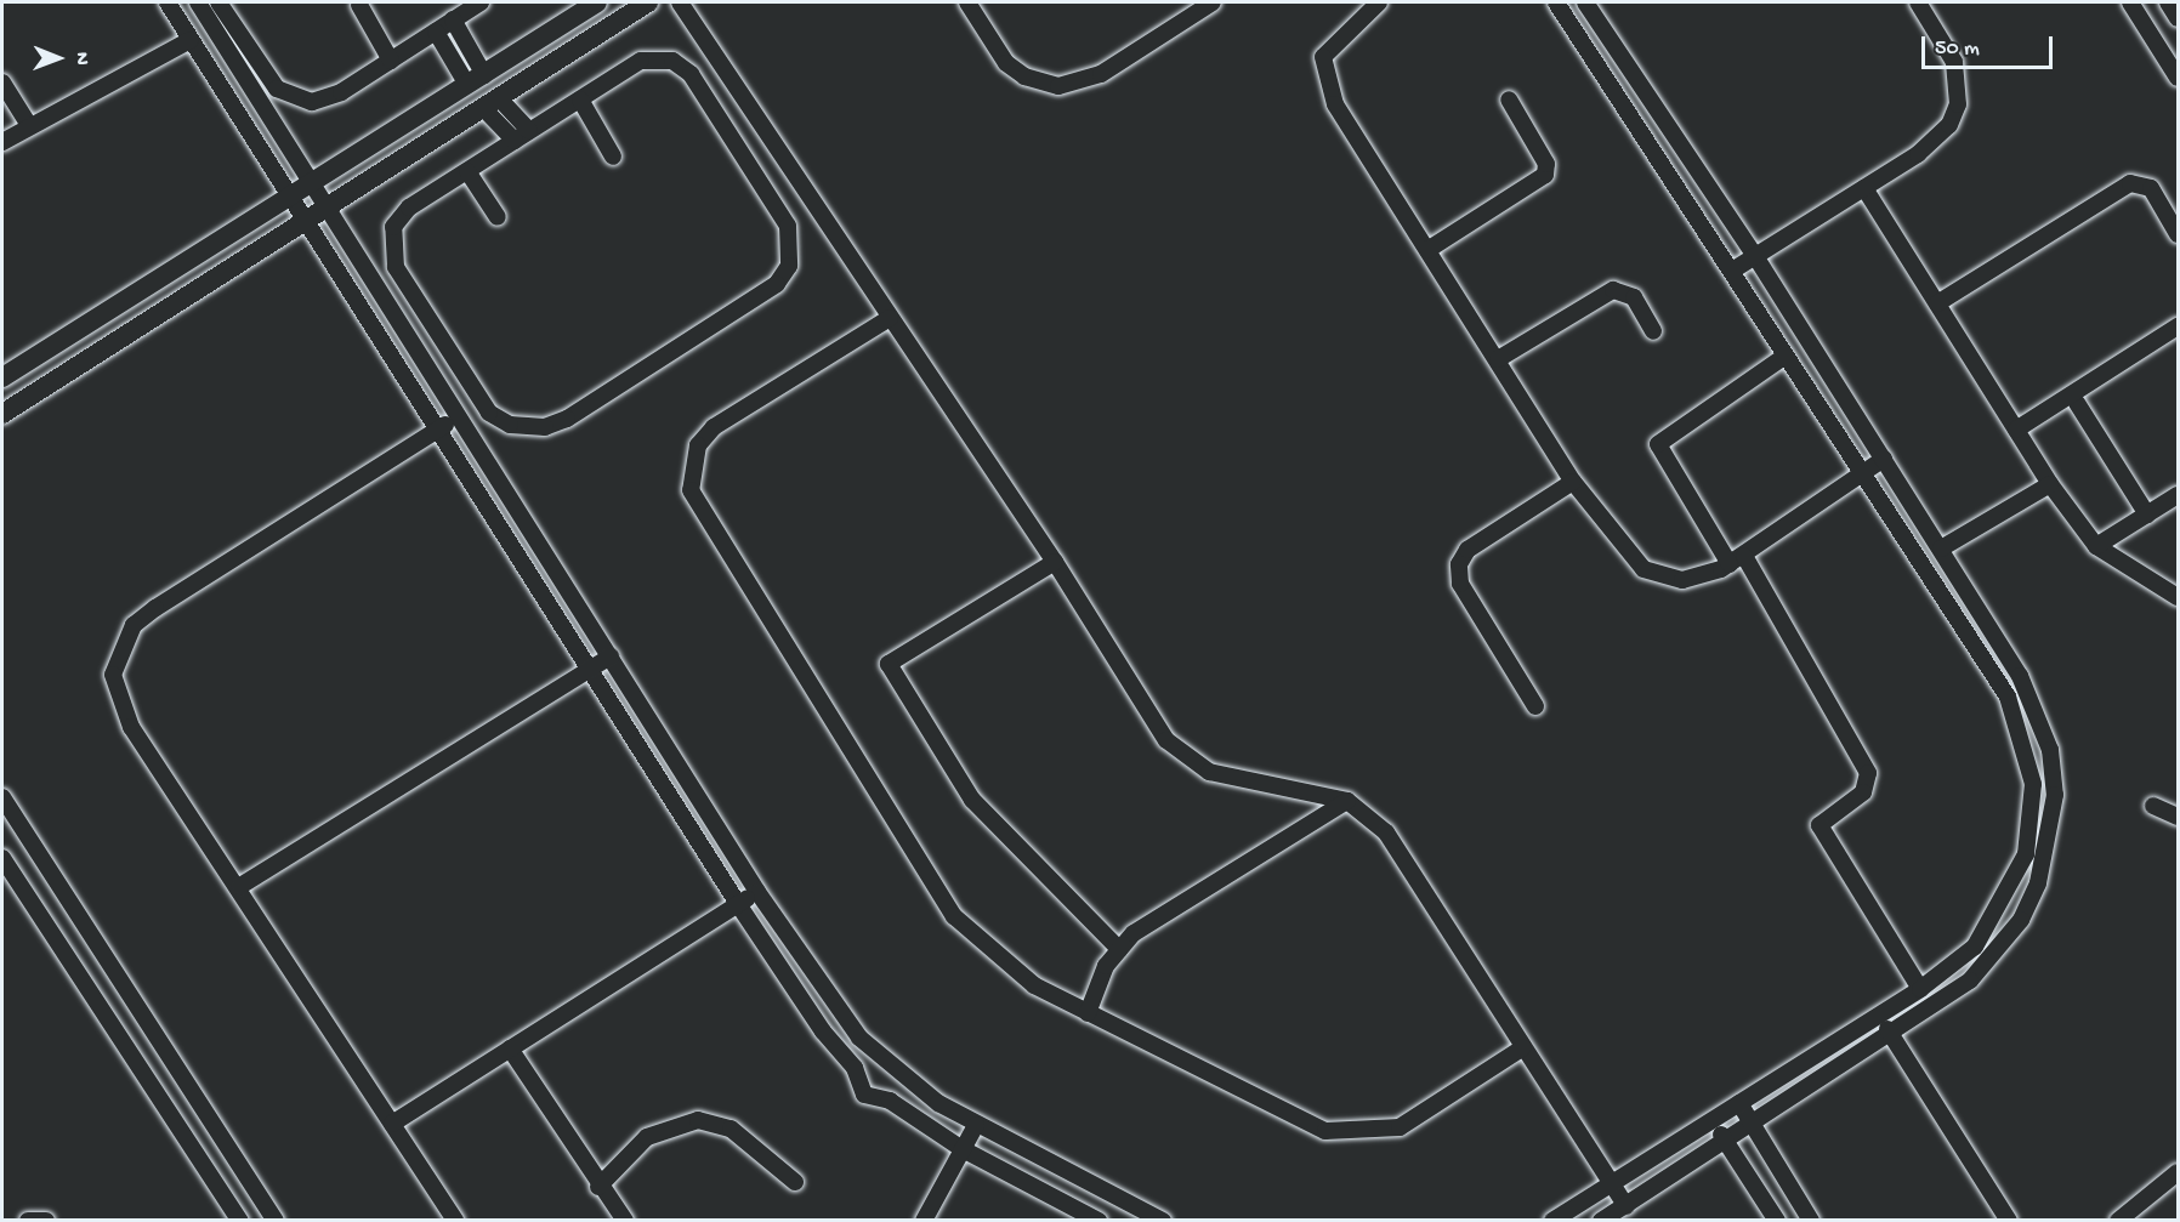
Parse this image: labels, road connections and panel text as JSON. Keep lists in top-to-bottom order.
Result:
{
  "scale_bar": "50 m",
  "north": "right"
}
